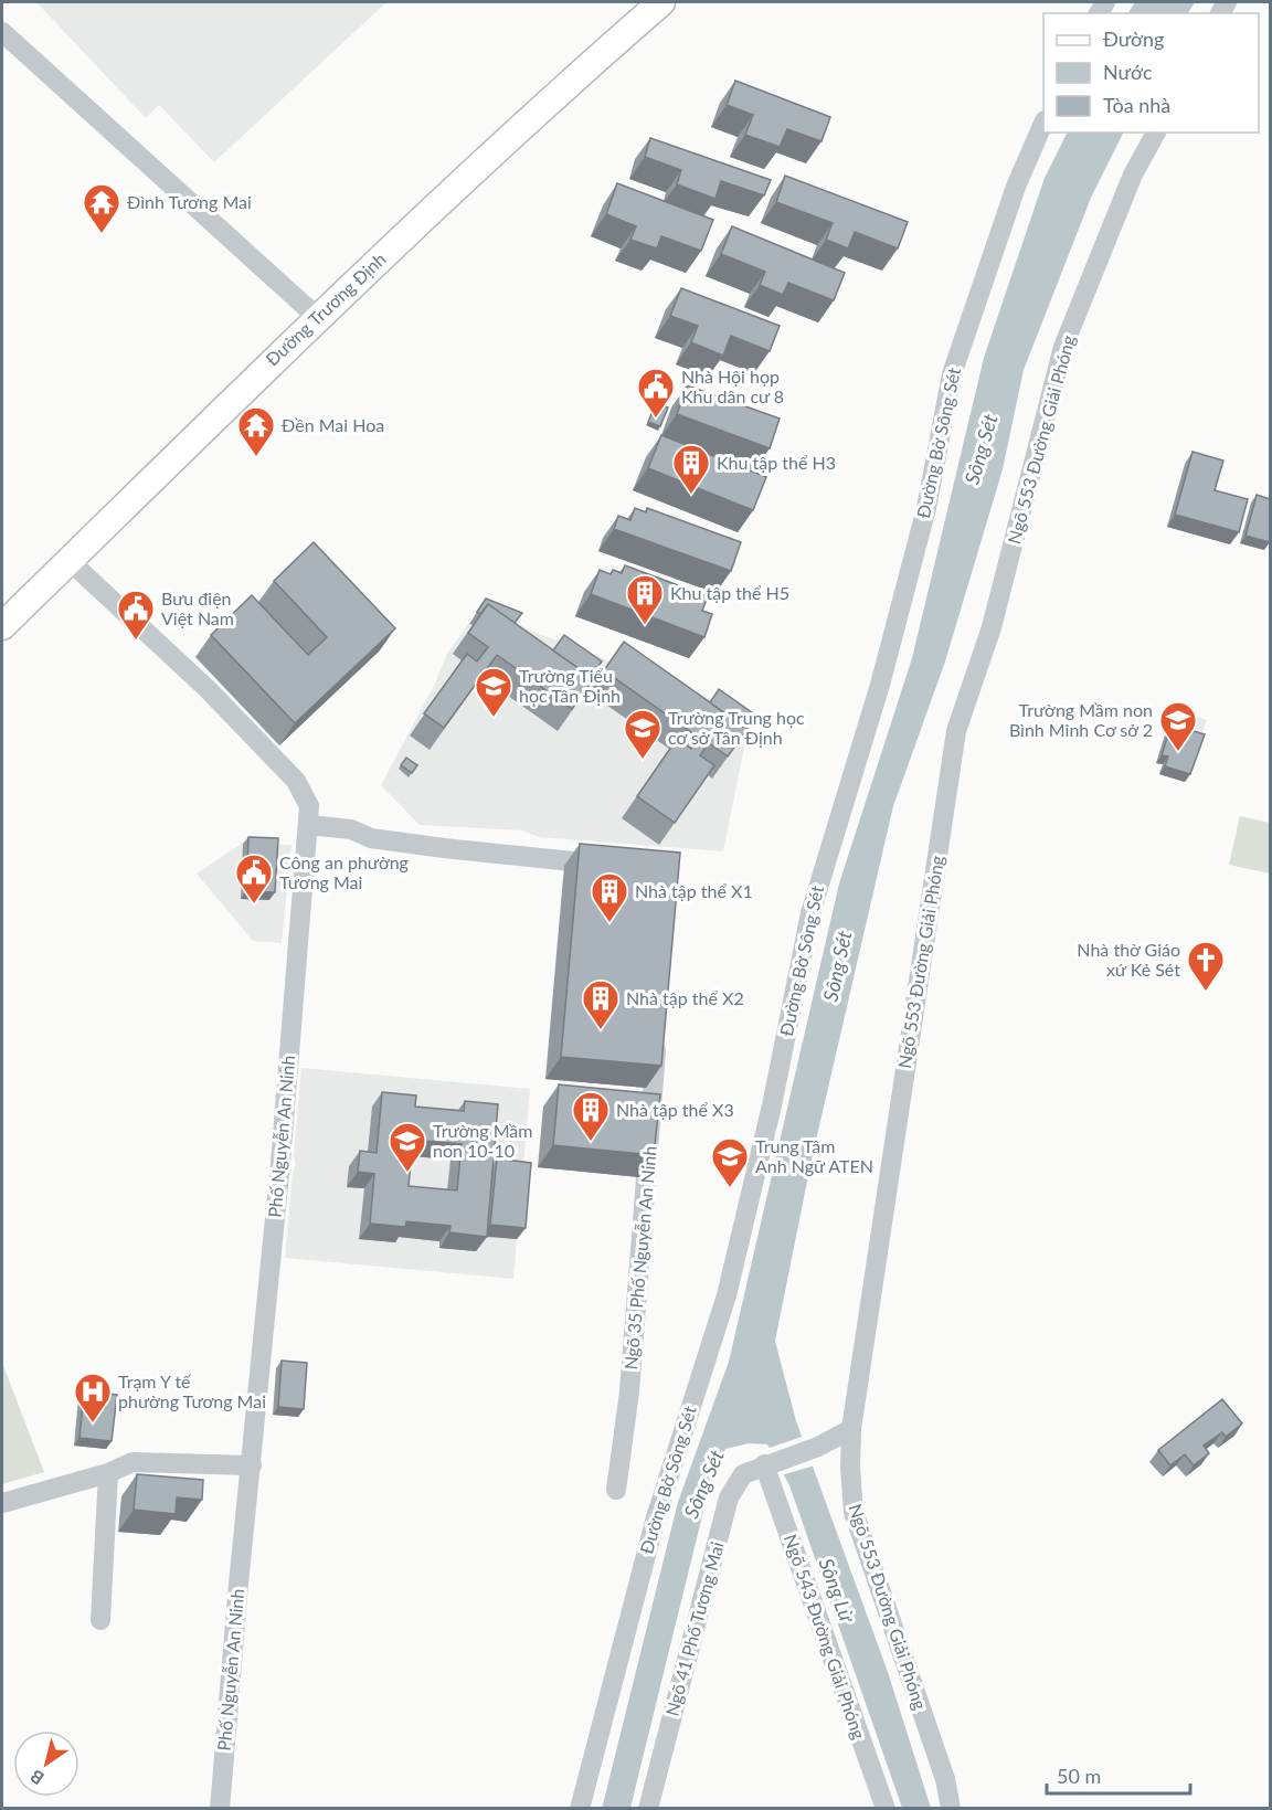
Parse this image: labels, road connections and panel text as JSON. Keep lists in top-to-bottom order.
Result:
{
  "streets": {
    "main road": ["Đường Trương Định"],
    "street": [
      "Ngõ 553 Đường Giải Phóng",
      "Đường Bờ Sông Sét",
      "Phố Nguyễn An Ninh",
      "Ngõ 35 Phố Nguyễn An Ninh",
      "Ngõ 41 Phố Tương Mai",
      "Ngõ 543 Đường Giải Phóng"
    ]
  },
  "crossings": [
    ["Đường Trương Định", "Phố Nguyễn An Ninh"],
    ["Ngõ 553 Đường Giải Phóng", "Ngõ 41 Phố Tương Mai"],
    ["Ngõ 41 Phố Tương Mai", "Ngõ 543 Đường Giải Phóng"]
  ],
  "water": ["Sông Sét", "Sông Lừ"],
  "places": {
    "temple": ["Đình Tương Mai", "Đền Mai Hoa"],
    "public building": ["Nhà Hội họp Khu dân cư 8", "Bưu điện Việt Nam", "Công an phường Tương Mai"],
    "building": [
      "Khu tập thể H3",
      "Khu tập thể H5",
      "Nhà tập thể X1",
      "Nhà tập thể X2",
      "Nhà tập thể X3"
    ],
    "school or university": [
      "Trường Tiểu học Tân Định",
      "Trường Mầm non Bình Minh Cơ sở 2",
      "Trường Trung học cơ sở Tân Định",
      "Trường Mầm non 10-10",
      "Trung Tâm Anh Ngữ ATEN"
    ],
    "church": ["Nhà thờ Giáo xứ Kẻ Sét"],
    "hospital": ["Trạm Y tế phường Tương Mai"]
  },
  "legend": ["Đường", "Nước", "Tòa nhà"],
  "scale_bar": "50 m",
  "north": "bottom left"
}
